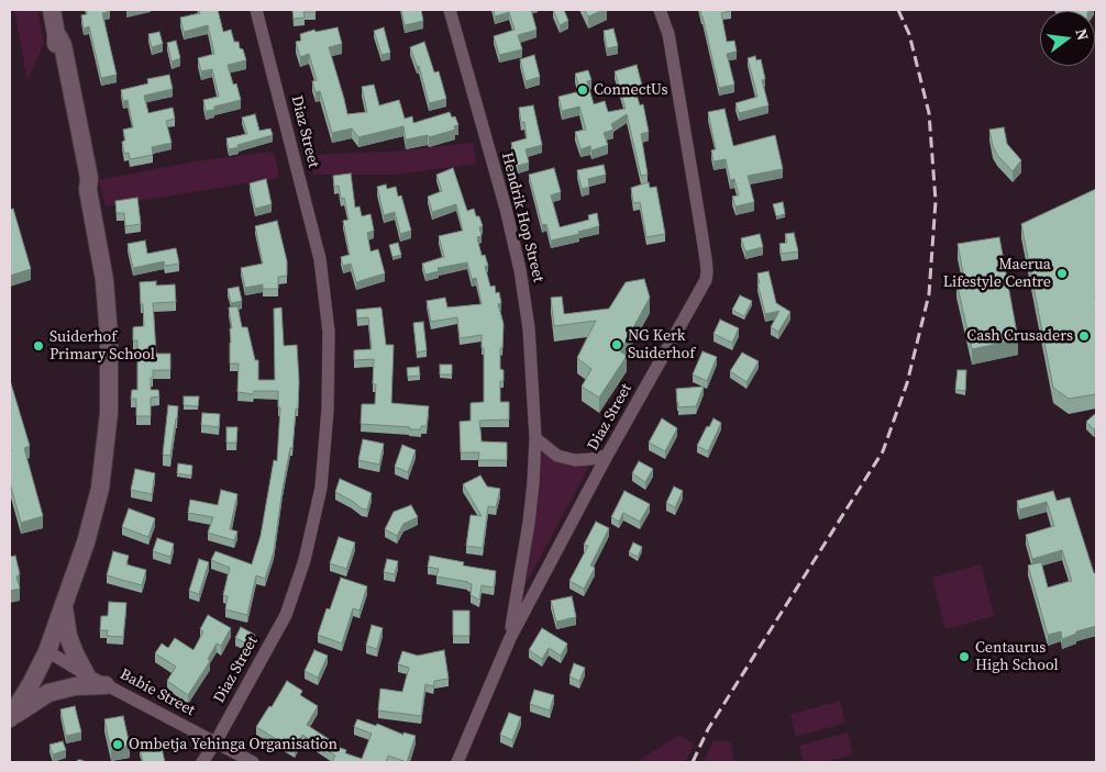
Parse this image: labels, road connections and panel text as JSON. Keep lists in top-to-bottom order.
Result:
{
  "streets": {
    "street": ["Diaz Street", "Hendrik Hop Street", "Babie Street"]
  },
  "crossings": [
    ["Diaz Street", "Hendrik Hop Street"],
    ["Diaz Street", "Babie Street"]
  ],
  "places": [
    "ConnectUs",
    "Maerua Lifestyle Centre",
    "Cash Crusaders",
    "NG Kerk Suiderhof",
    "Suiderhof Primary School",
    "Centaurus High School",
    "Ombetja Yehinga Organisation"
  ],
  "north": "right"
}
